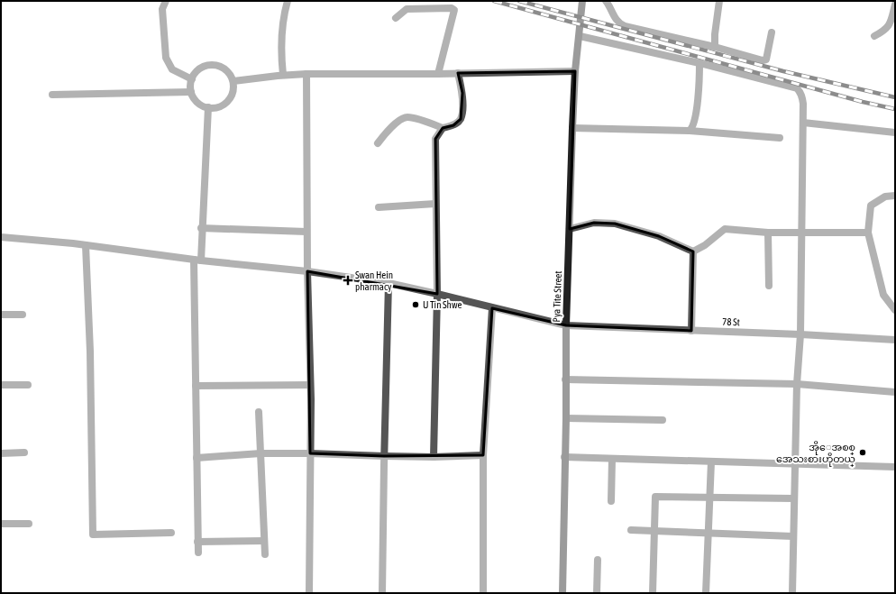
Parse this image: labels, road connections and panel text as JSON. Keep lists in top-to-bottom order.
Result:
{
  "streets": {
    "street": ["Pya Tite Street", "78 St"]
  },
  "crossings": [
    ["Pya Tite Street", "78 St"]
  ],
  "places": {
    "health": ["Swan Hein pharmacy"],
    "other": ["U Tin Shwe", "အိုေအစစ္ အေသးစားဟိုတယ္"]
  }
}
